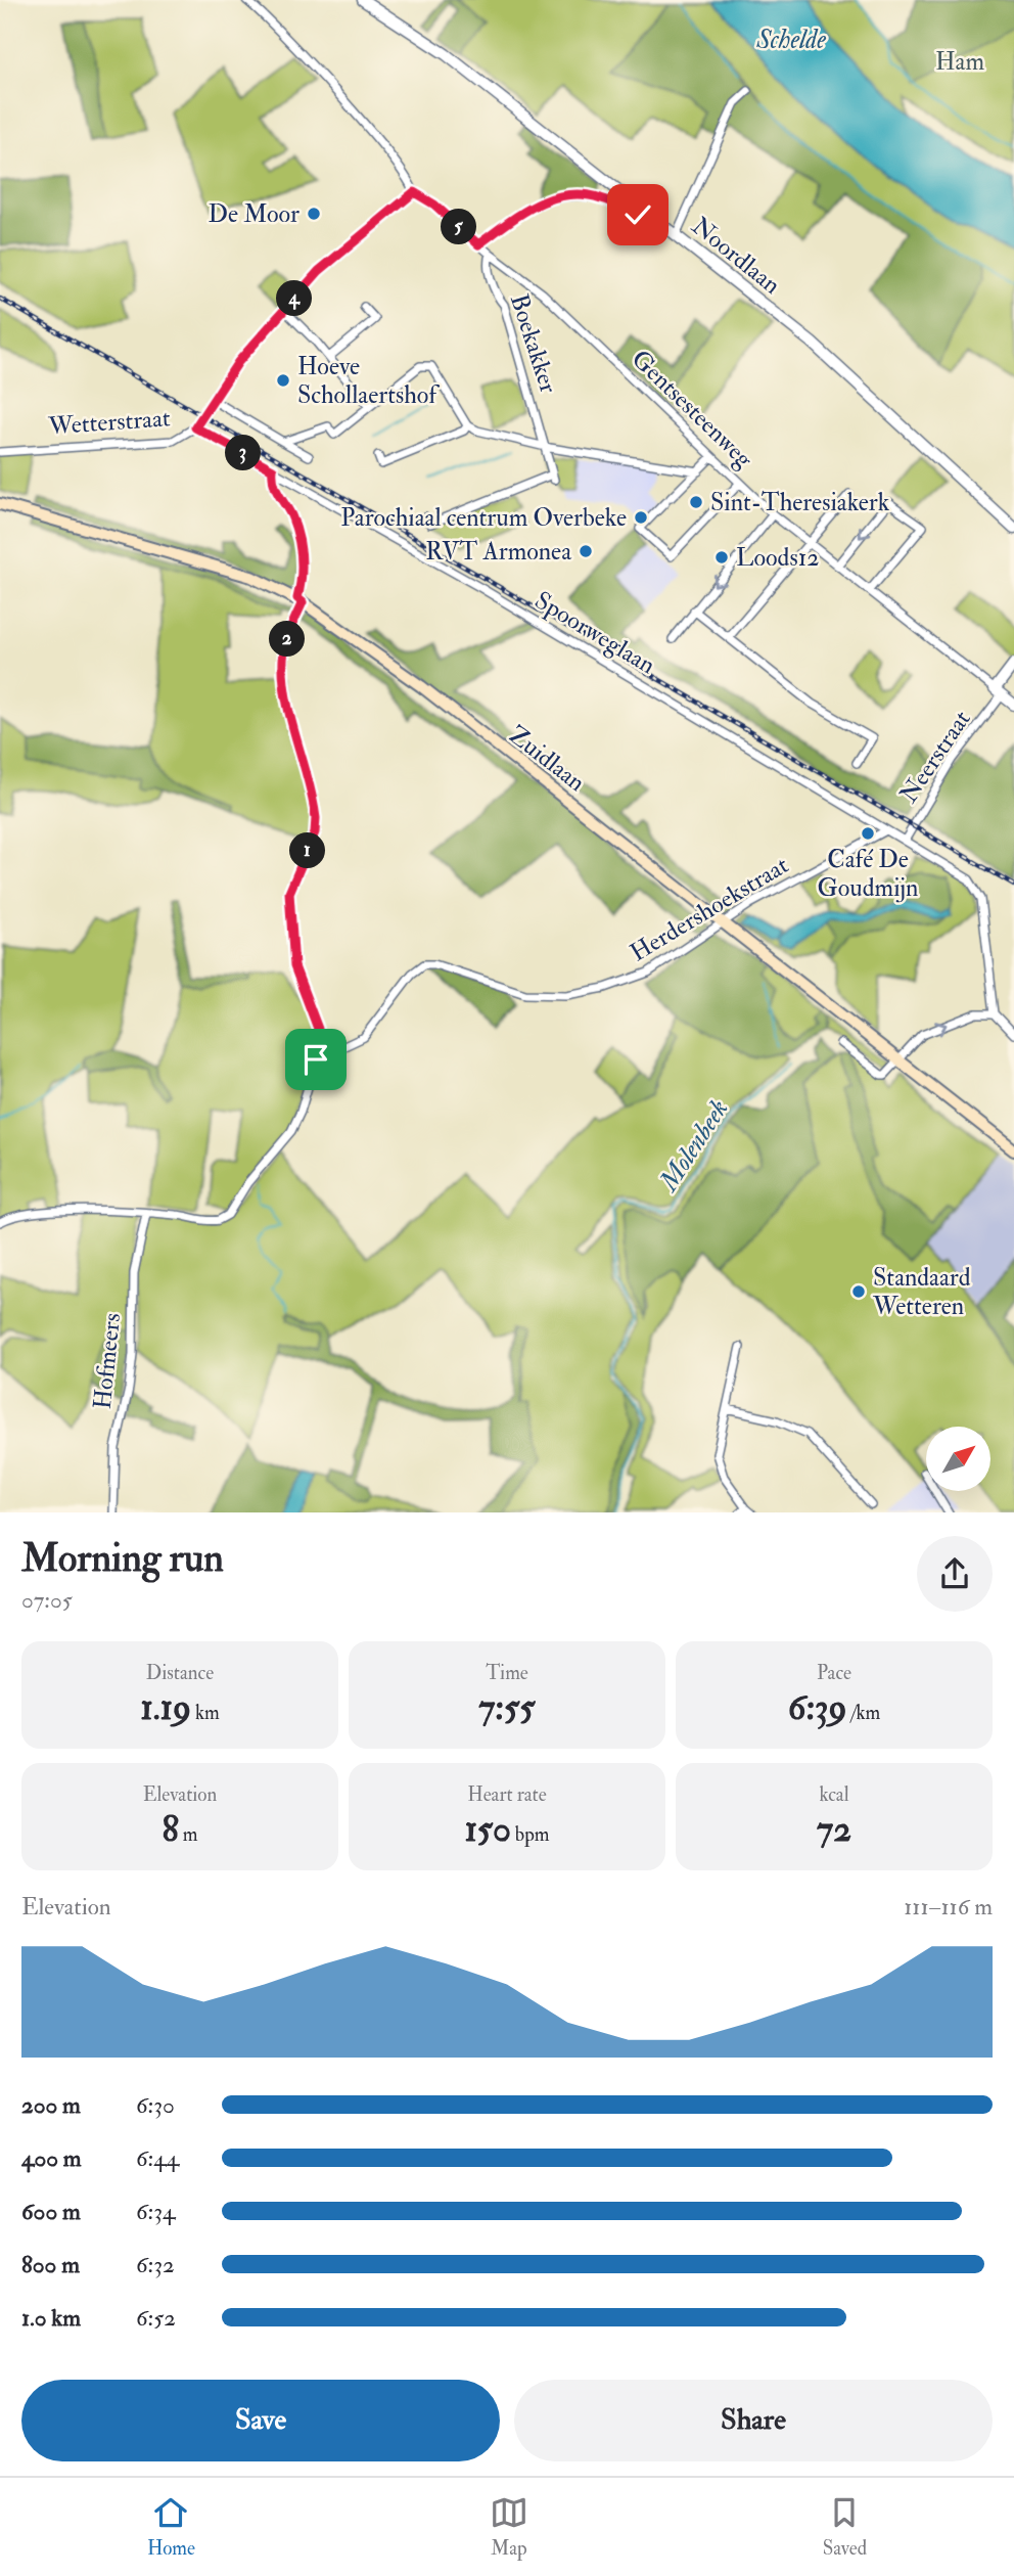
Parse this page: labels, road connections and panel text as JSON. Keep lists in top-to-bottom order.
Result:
{
  "streets": {
    "main road": ["Zuidlaan"],
    "street": [
      "Noordlaan",
      "Boekakker",
      "Gentsesteenweg",
      "Wetterstraat",
      "Spoorweglaan",
      "Neerstraat",
      "Herdershoekstraat",
      "Hofmeers"
    ]
  },
  "crossings": [
    ["Boekakker", "Gentsesteenweg"],
    ["Gentsesteenweg", "Wetterstraat"],
    ["Gentsesteenweg", "Neerstraat"],
    ["Wetterstraat", "Spoorweglaan"],
    ["Spoorweglaan", "Neerstraat"],
    ["Spoorweglaan", "Herdershoekstraat"],
    ["Zuidlaan", "Herdershoekstraat"]
  ],
  "water": ["Schelde", "Molenbeek"],
  "parks": ["Ham"],
  "places": [
    "De Moor",
    "Hoeve Schollaertshof",
    "Sint-Theresiakerk",
    "Parochiaal centrum Overbeke",
    "RVT Armonea",
    "Loods12",
    "Café De Goudmijn",
    "Standaard Wetteren"
  ],
  "north": "top right",
  "page": {
    "pins": [
      "5",
      "4",
      "3",
      "2",
      "1"
    ],
    "heading": ["Morning run", "07:05"],
    "stats": [
      ["Distance", "1.19 km"],
      ["Time", "7:55"],
      ["Pace", "6:39 /km"],
      ["Elevation", "8 m"],
      ["Heart rate", "150 bpm"],
      ["kcal", "72"]
    ],
    "chart": ["Elevation", "111–116 m"],
    "list": [
      {
        "name": "200 m",
        "note": "6:30"
      },
      {
        "name": "400 m",
        "note": "6:44"
      },
      {
        "name": "600 m",
        "note": "6:34"
      },
      {
        "name": "800 m",
        "note": "6:32"
      },
      {
        "name": "1.0 km",
        "note": "6:52"
      }
    ],
    "buttons": ["Save", "Share"],
    "tabs": ["Home", "Map", "Saved"]
  }
}
